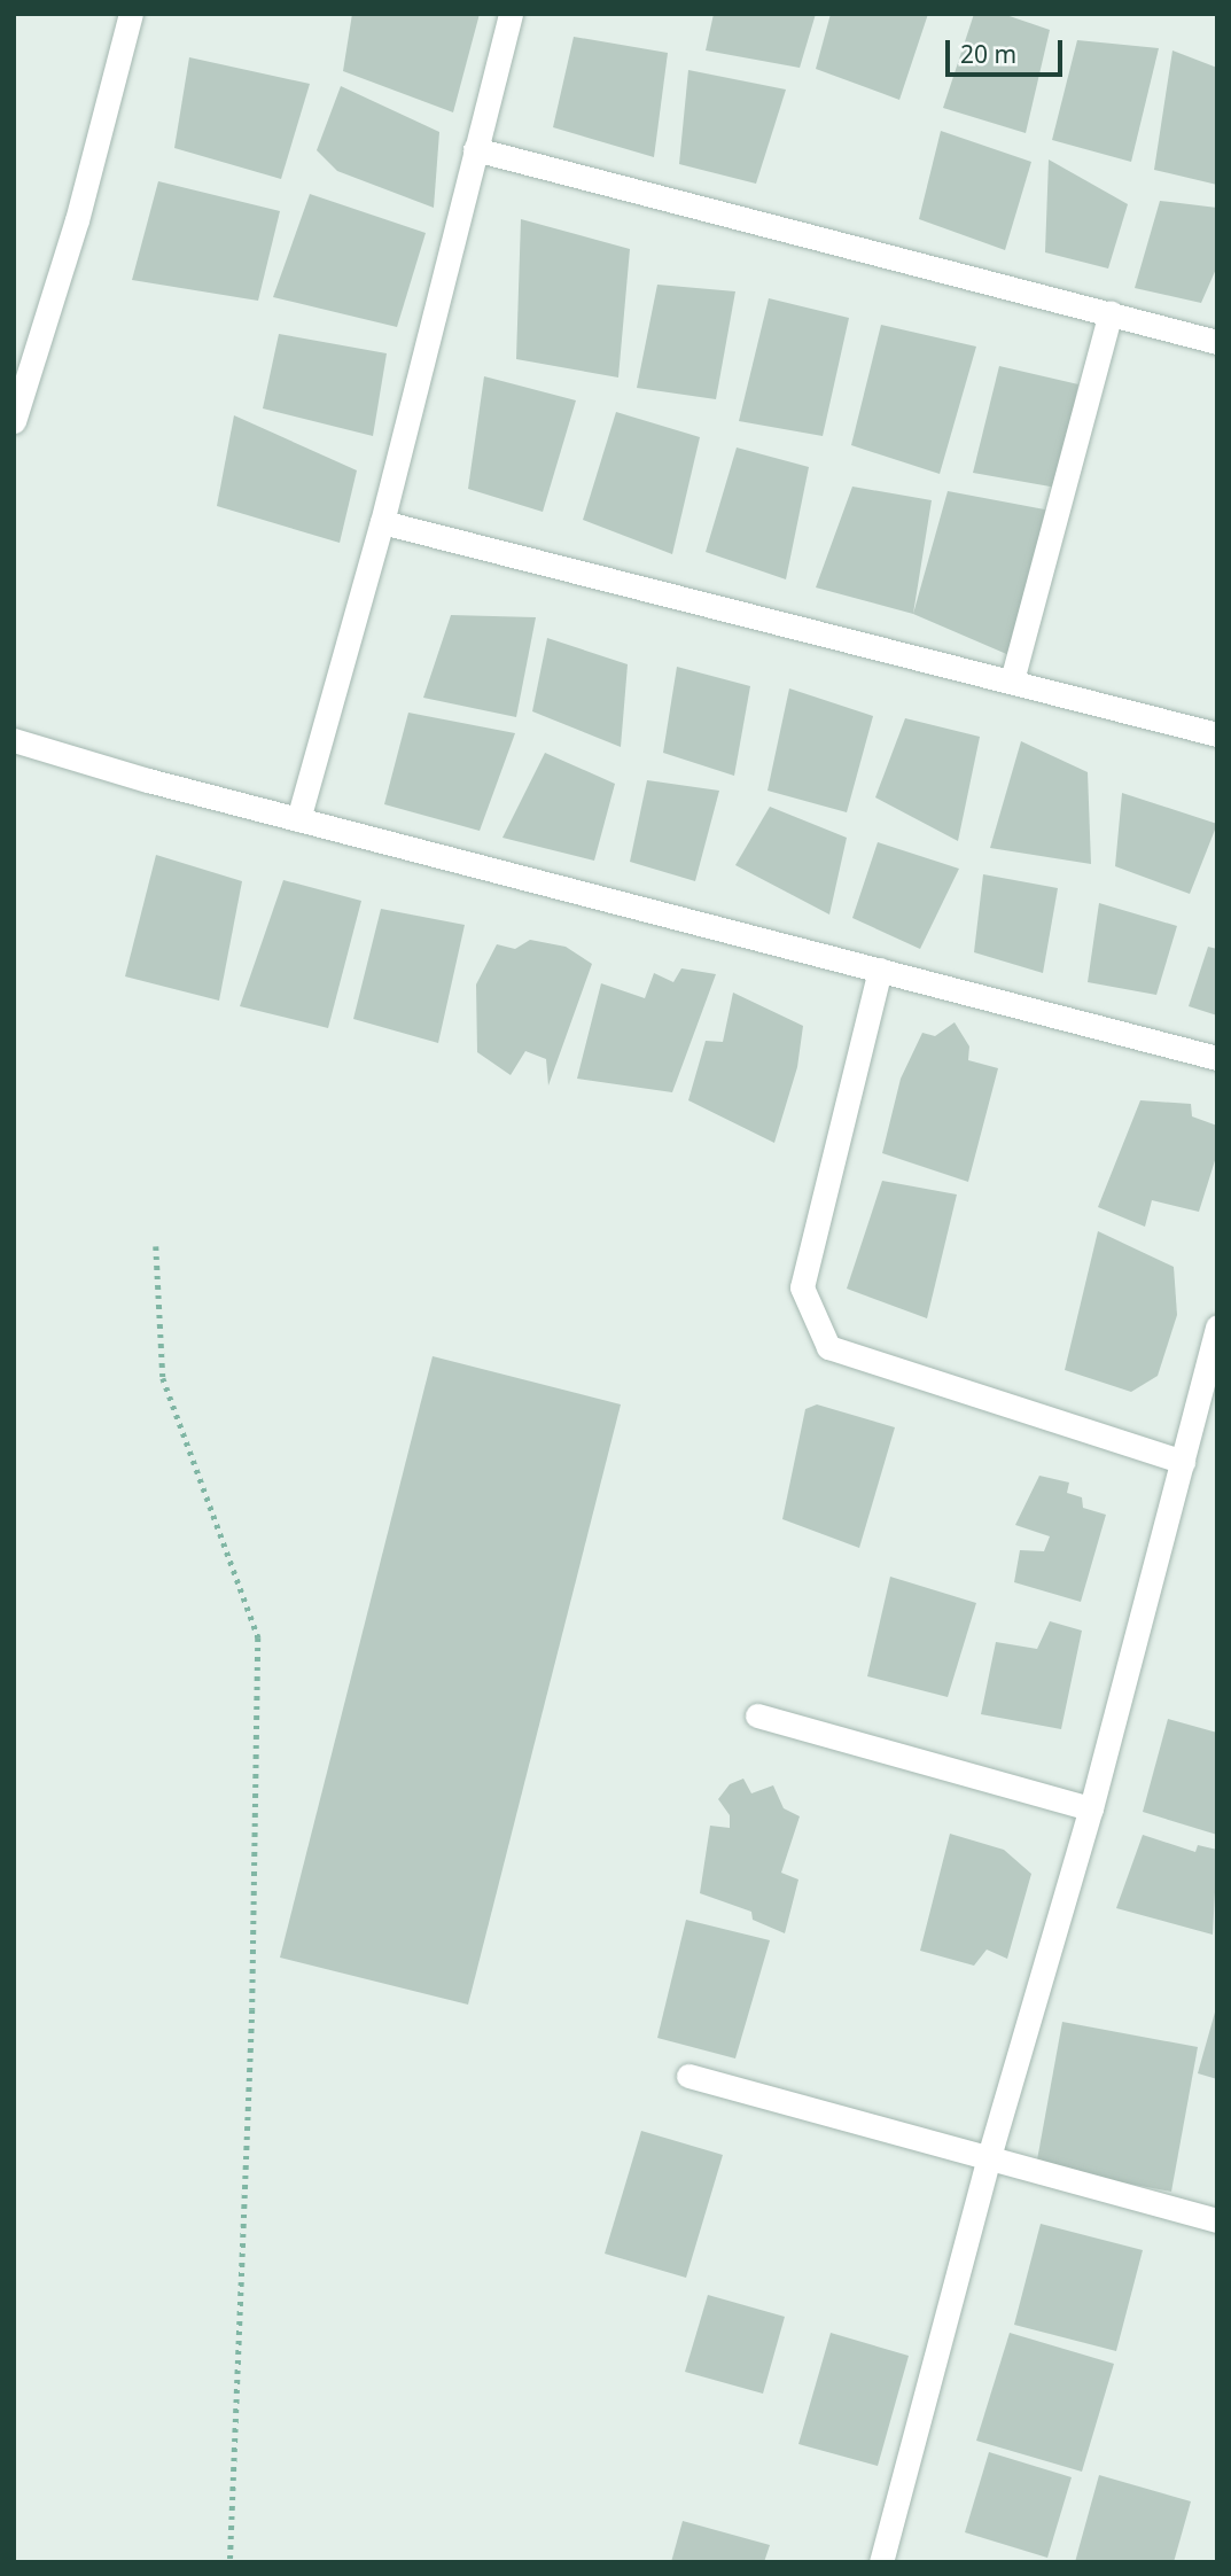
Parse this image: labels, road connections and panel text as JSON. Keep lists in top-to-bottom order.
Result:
{
  "scale_bar": "20 m"
}
